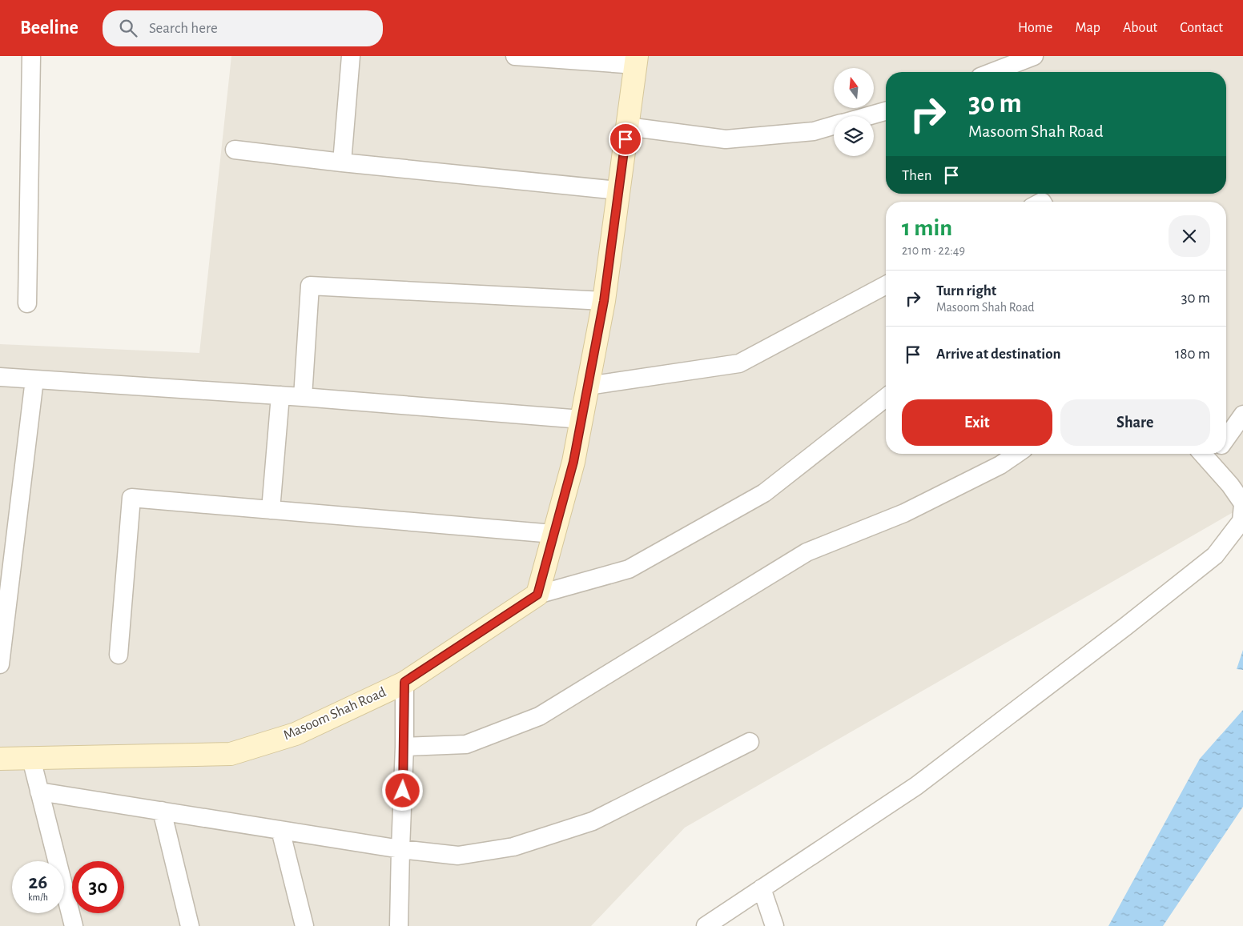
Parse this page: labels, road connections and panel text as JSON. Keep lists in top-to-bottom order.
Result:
{
  "streets": {
    "street": ["Masoom Shah Road"]
  },
  "north": "top",
  "page": {
    "header": "Beeline",
    "search": "Search here",
    "nav": [
      "Home",
      "Map",
      "About",
      "Contact"
    ],
    "turn": ["30 m", "Masoom Shah Road"],
    "then": "Then",
    "heading": ["1 min", "210 m · 22:49"],
    "list": [
      {
        "name": "Turn right",
        "note": "Masoom Shah Road",
        "value": "30 m"
      },
      {
        "name": "Arrive at destination",
        "value": "180 m"
      }
    ],
    "buttons": ["Exit", "Share"],
    "speed": "26 km/h",
    "limit": "30"
  }
}
